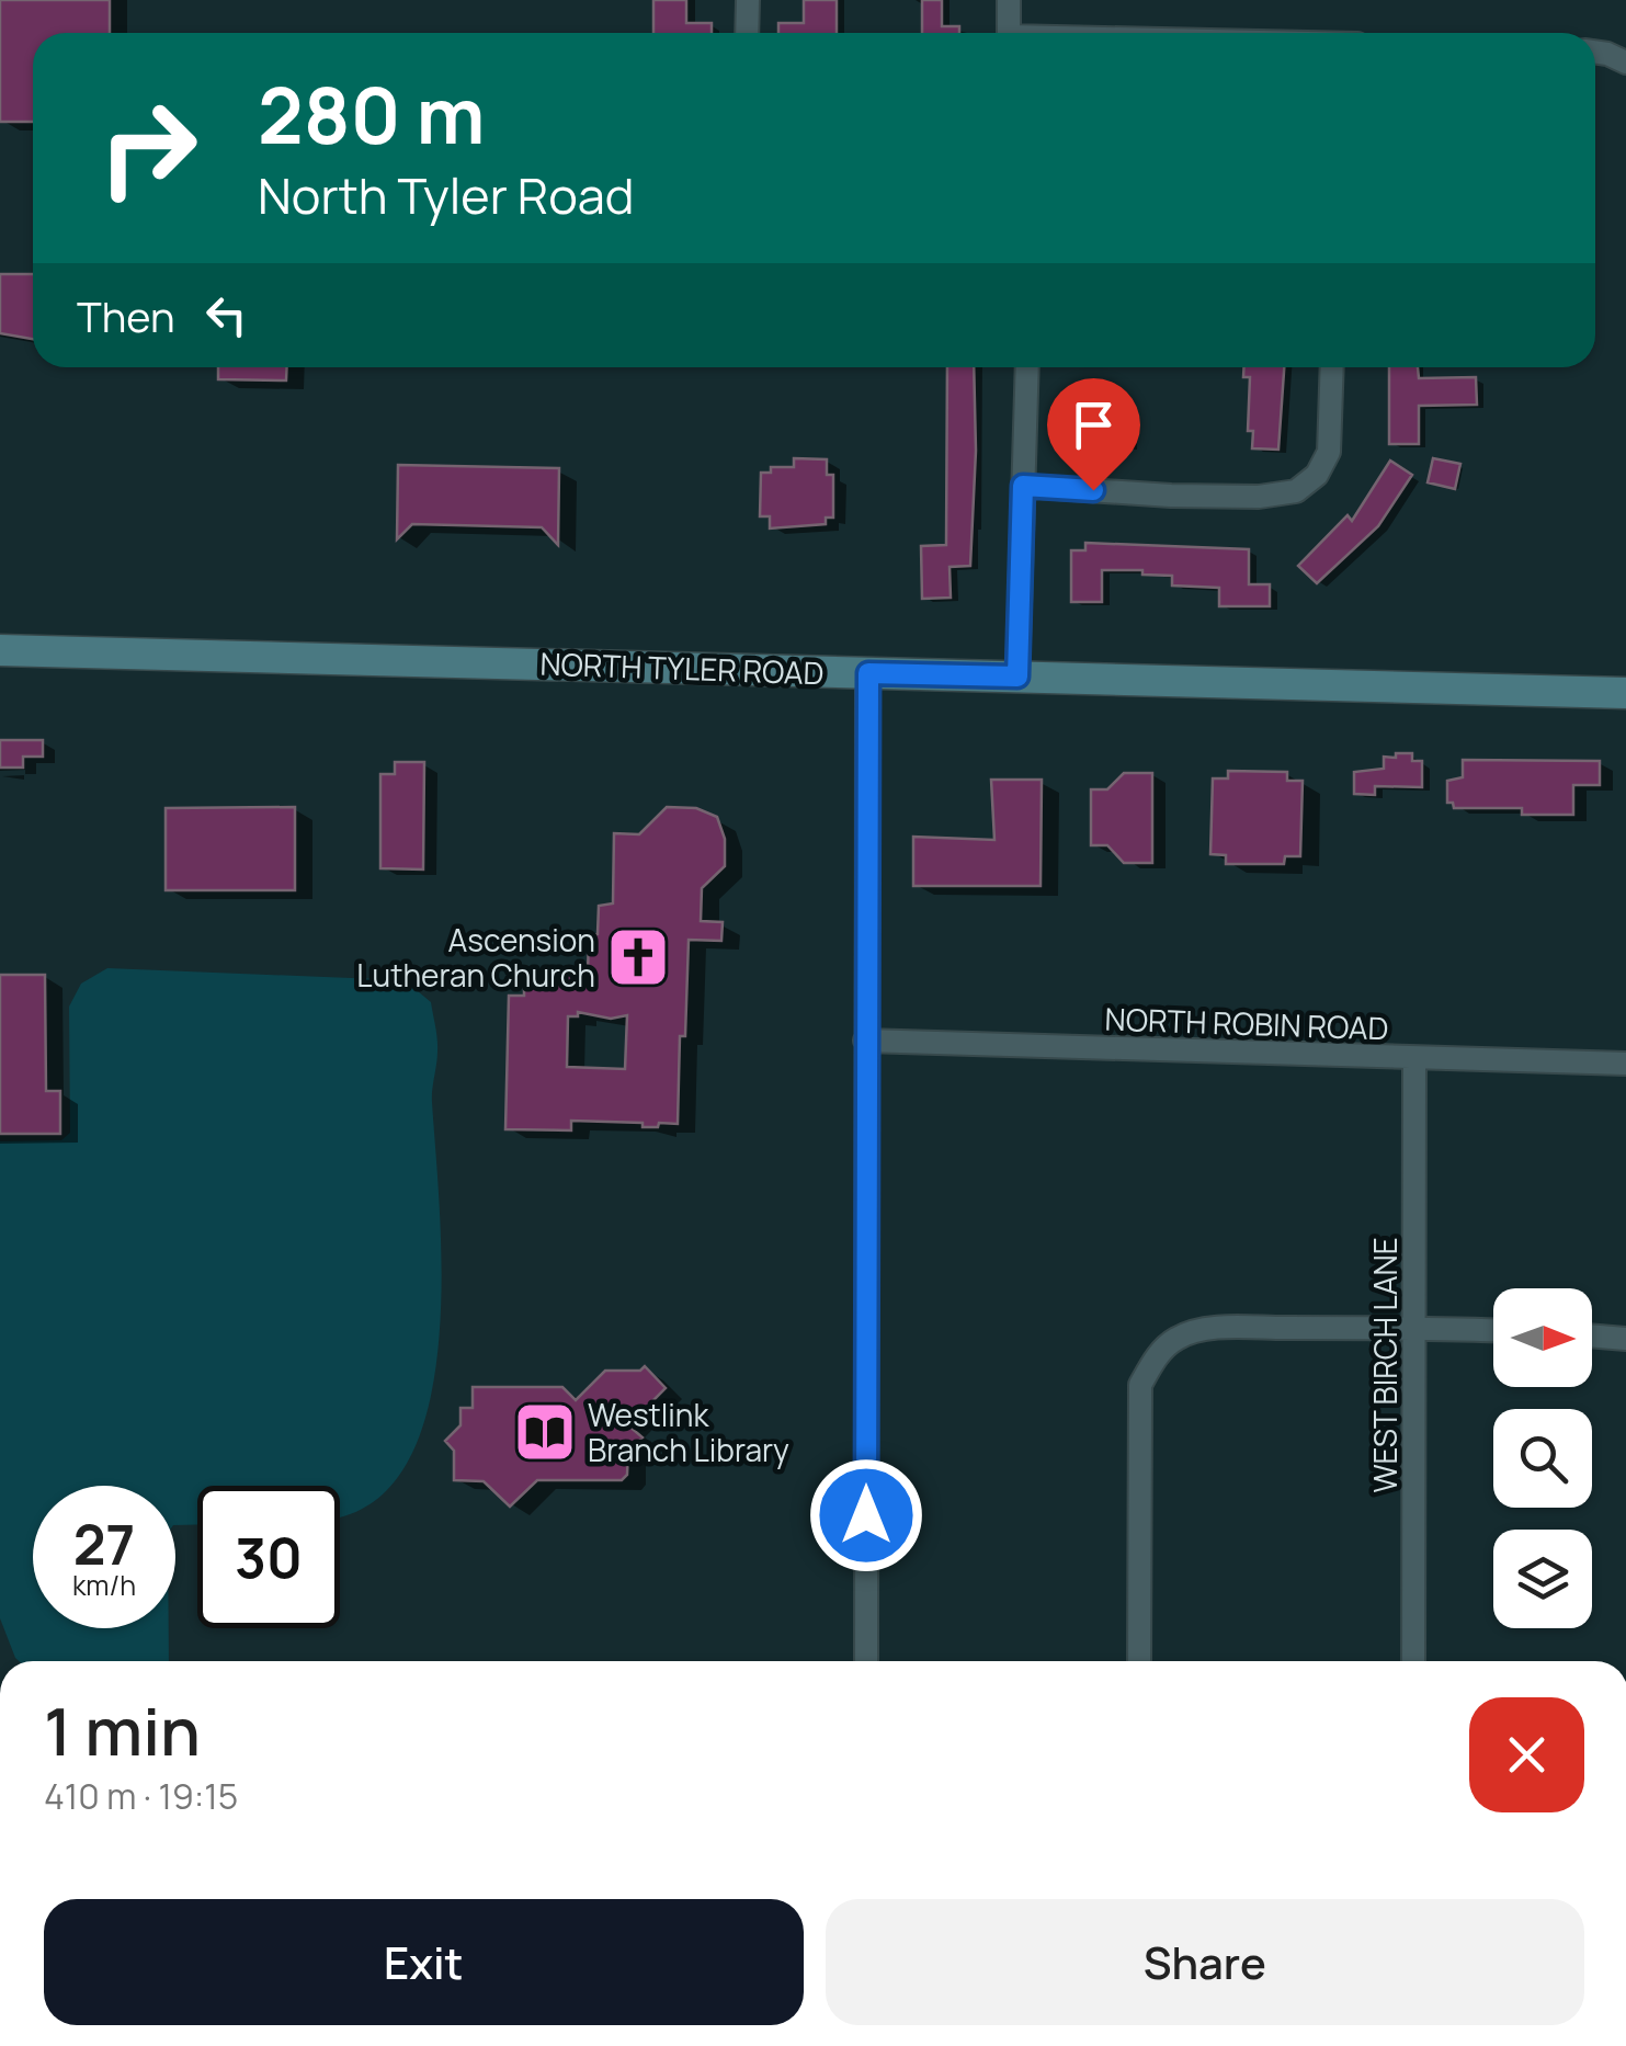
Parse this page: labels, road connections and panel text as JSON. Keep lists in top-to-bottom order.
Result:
{
  "streets": {
    "main road": ["NORTH TYLER ROAD"],
    "street": ["NORTH ROBIN ROAD", "WEST BIRCH LANE"]
  },
  "crossings": [
    ["NORTH ROBIN ROAD", "WEST BIRCH LANE"]
  ],
  "places": {
    "church": ["Ascension Lutheran Church"],
    "library": ["Westlink Branch Library"]
  },
  "north": "right",
  "page": {
    "turn": ["280 m", "North Tyler Road"],
    "then": "Then",
    "speed": "27 km/h",
    "limit": "30",
    "heading": ["1 min", "410 m · 19:15"],
    "buttons": ["Exit", "Share"]
  }
}
